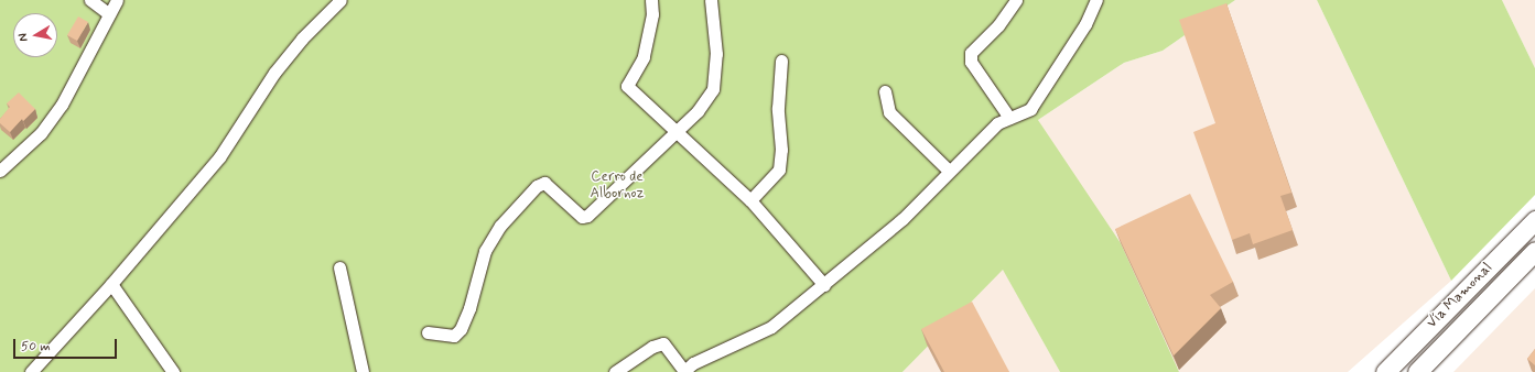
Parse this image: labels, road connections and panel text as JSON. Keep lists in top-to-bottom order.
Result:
{
  "streets": {
    "main road": ["Vía Mamonal"]
  },
  "parks": ["Cerro de Albornoz"],
  "scale_bar": "50 m",
  "north": "left"
}
